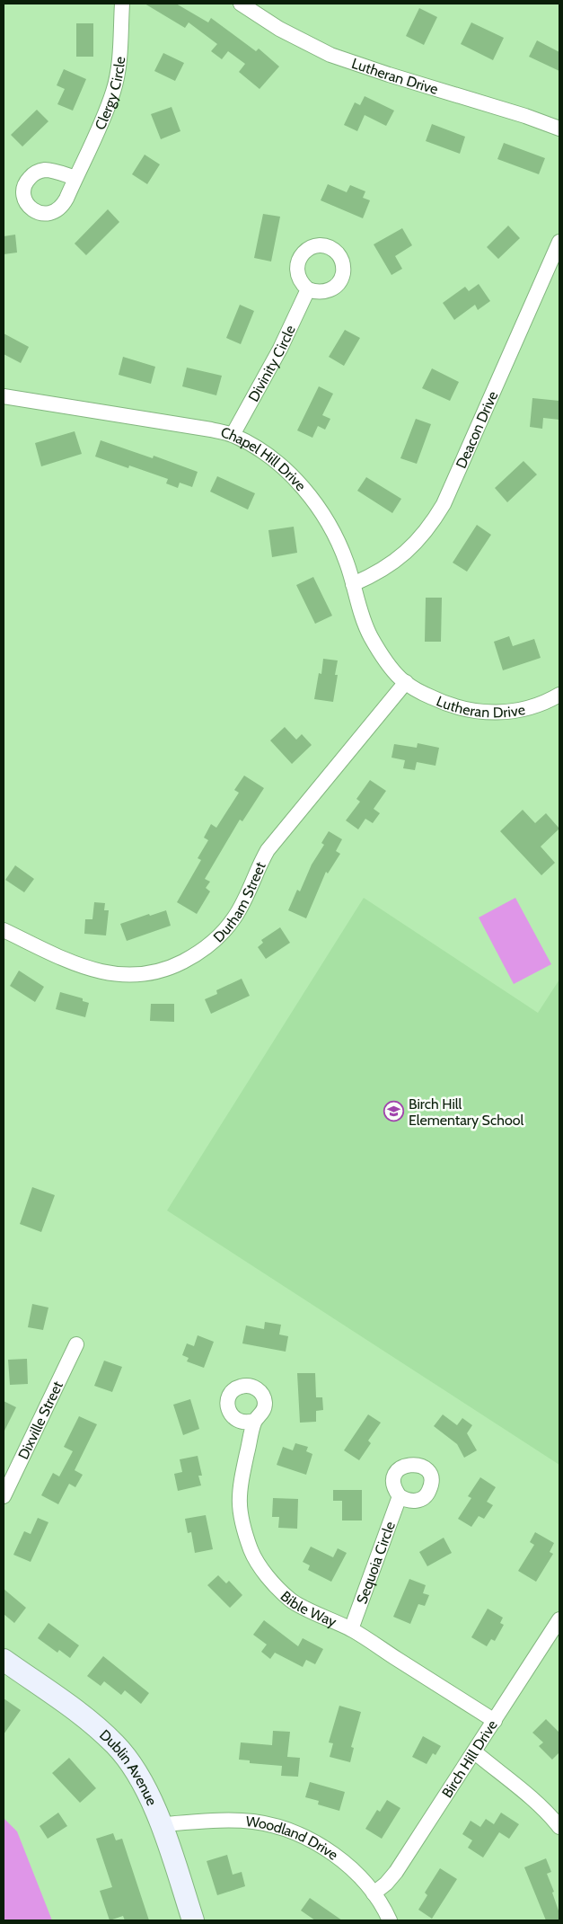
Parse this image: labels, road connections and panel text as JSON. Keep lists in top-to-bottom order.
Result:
{
  "streets": {
    "street": [
      "Lutheran Drive",
      "Clergy Circle",
      "Divinity Circle",
      "Deacon Drive",
      "Chapel Hill Drive",
      "Durham Street",
      "Dixville Street",
      "Sequoia Circle",
      "Bible Way",
      "Birch Hill Drive",
      "Dublin Avenue",
      "Woodland Drive"
    ]
  },
  "crossings": [
    ["Lutheran Drive", "Chapel Hill Drive"],
    ["Lutheran Drive", "Durham Street"],
    ["Divinity Circle", "Chapel Hill Drive"],
    ["Deacon Drive", "Chapel Hill Drive"],
    ["Chapel Hill Drive", "Durham Street"],
    ["Sequoia Circle", "Bible Way"],
    ["Bible Way", "Birch Hill Drive"],
    ["Birch Hill Drive", "Woodland Drive"],
    ["Dublin Avenue", "Woodland Drive"]
  ],
  "places": {
    "school or university": ["Birch Hill Elementary School"]
  }
}
